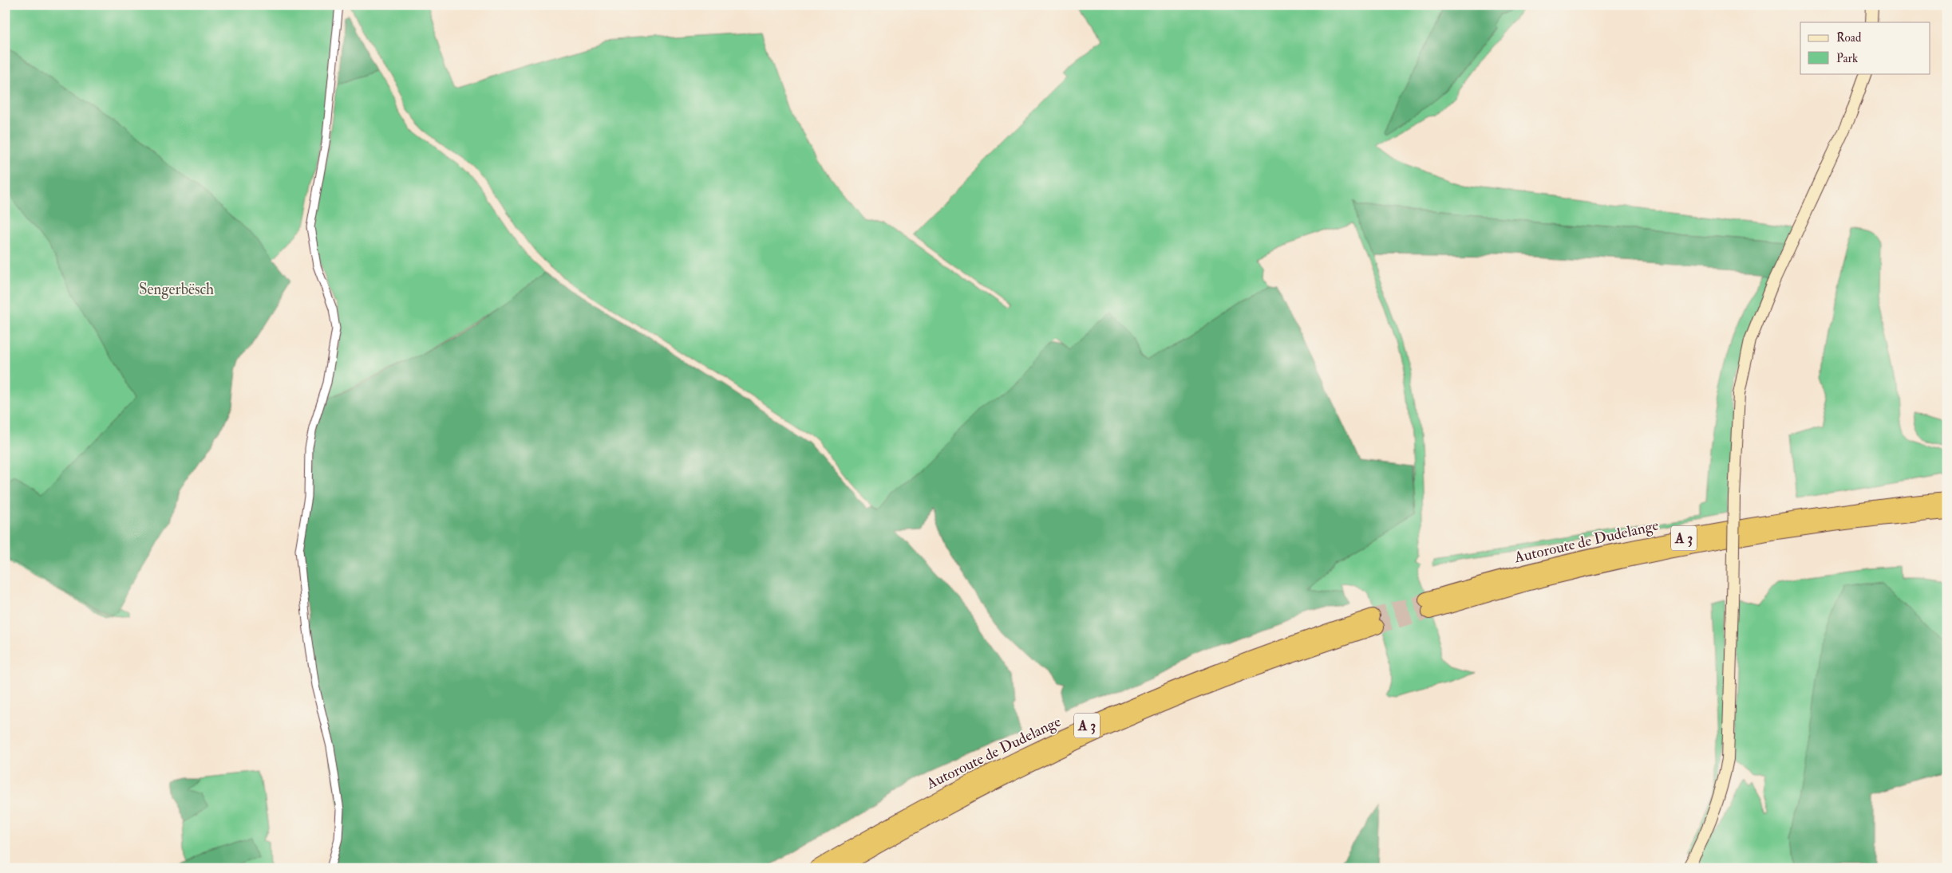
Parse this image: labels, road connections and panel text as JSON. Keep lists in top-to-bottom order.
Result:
{
  "streets": {
    "highway": ["A 3", "Autoroute de Dudelange"]
  },
  "parks": ["Sengerbësch"],
  "legend": ["Road", "Park"]
}
